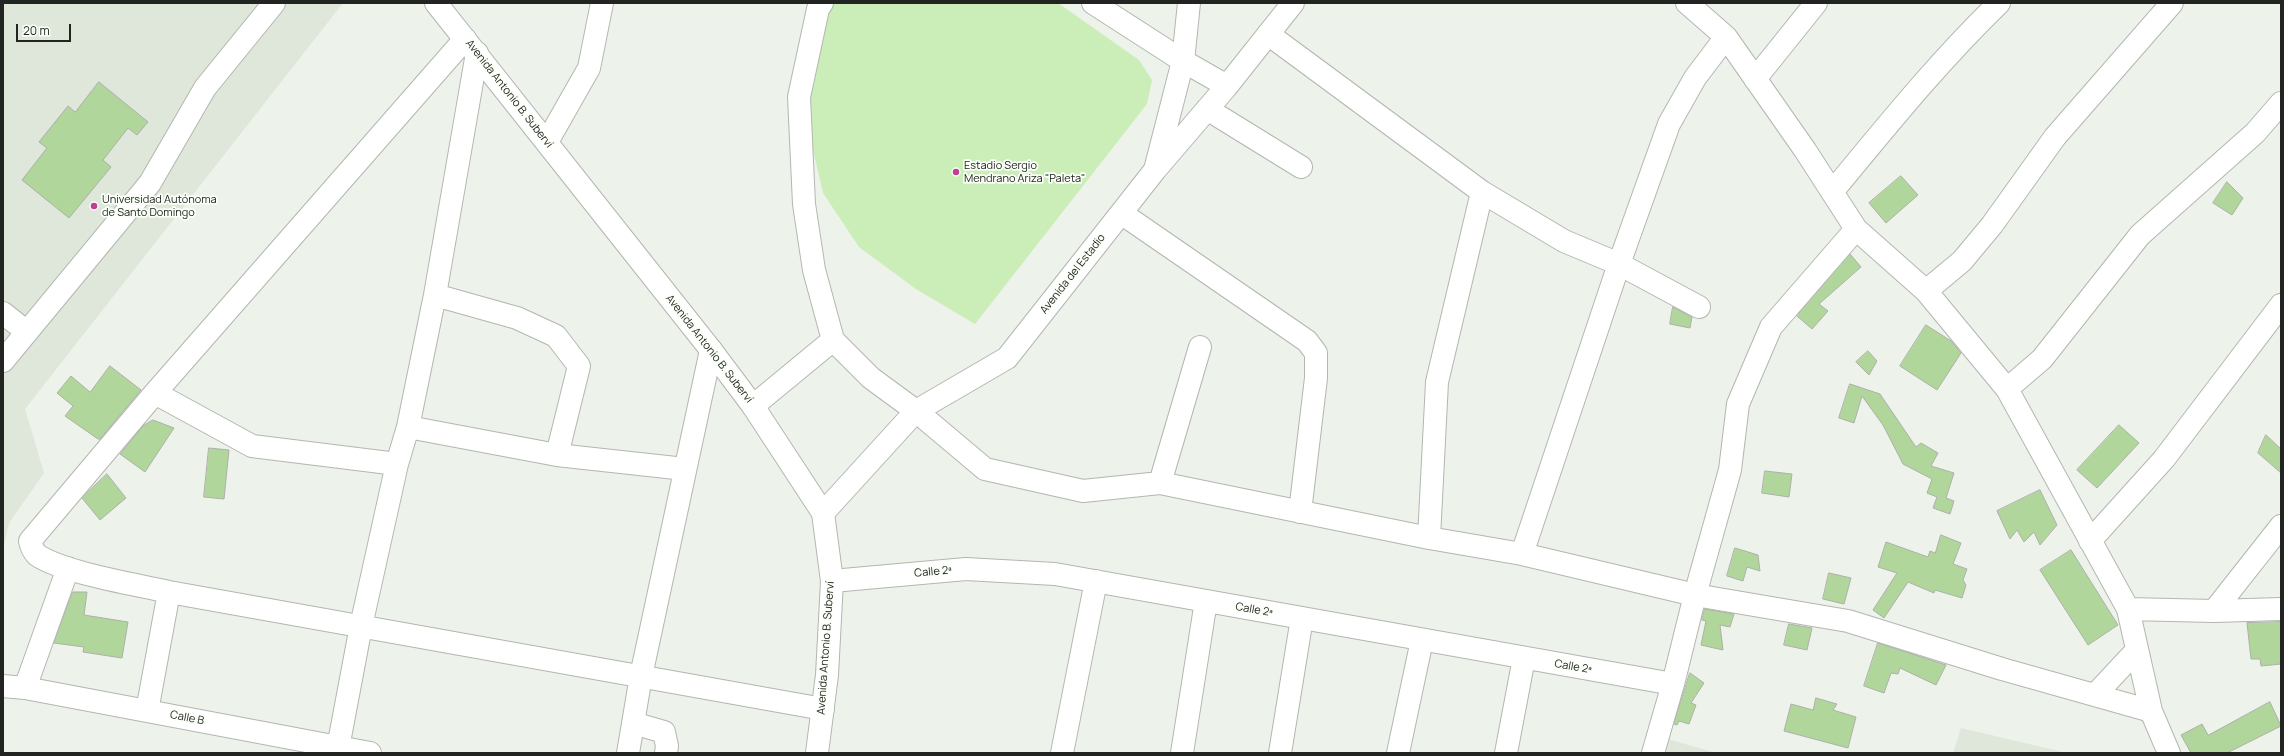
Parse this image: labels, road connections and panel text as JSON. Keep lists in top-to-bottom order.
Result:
{
  "streets": {
    "street": [
      "Avenida Antonio B. Suberví",
      "Avenida del Estadio",
      "Calle 2ª",
      "Calle B"
    ]
  },
  "crossings": [
    ["Avenida Antonio B. Suberví", "Avenida del Estadio"],
    ["Avenida Antonio B. Suberví", "Calle 2ª"]
  ],
  "places": ["Estadio Sergio Mendrano Ariza \"Paleta\"", "Universidad Autónoma de Santo Domingo"],
  "scale_bar": "20 m"
}
